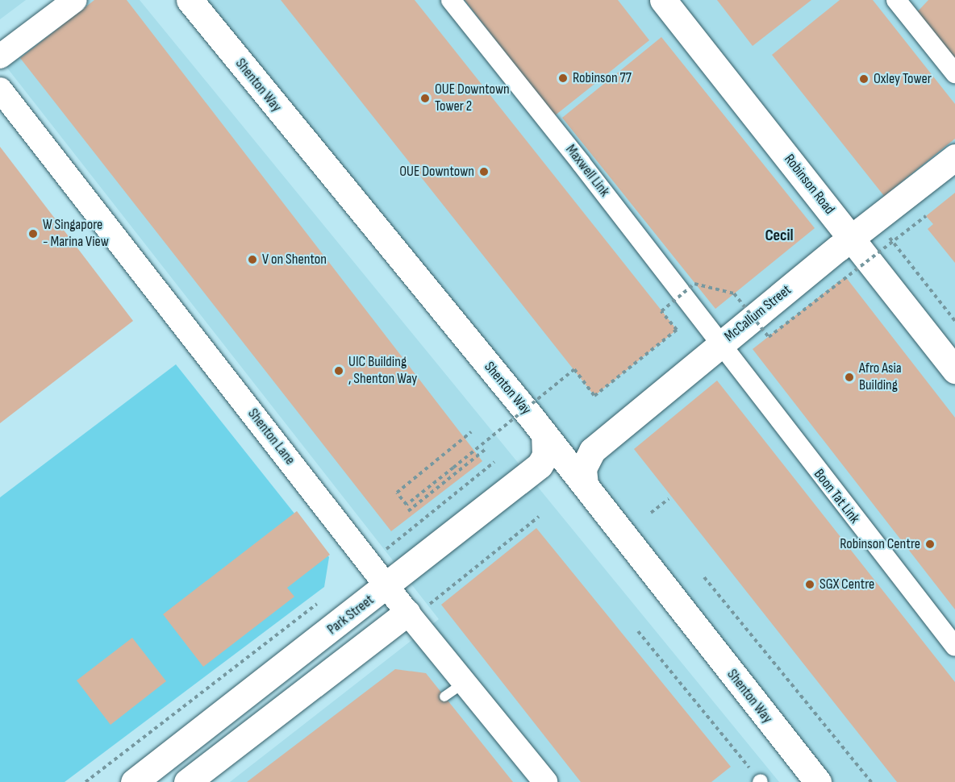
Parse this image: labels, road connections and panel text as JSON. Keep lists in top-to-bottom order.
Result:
{
  "streets": {
    "main road": [
      "Shenton Way",
      "Robinson Road",
      "McCallum Street",
      "Park Street"
    ],
    "street": ["Maxwell Link", "Shenton Lane", "Boon Tat Link"]
  },
  "crossings": [
    ["Shenton Way", "McCallum Street"],
    ["Shenton Way", "Park Street"],
    ["Maxwell Link", "McCallum Street"],
    ["Maxwell Link", "Boon Tat Link"],
    ["Robinson Road", "McCallum Street"],
    ["McCallum Street", "Boon Tat Link"],
    ["Shenton Lane", "Park Street"]
  ],
  "districts": ["Cecil"],
  "places": [
    "Robinson 77",
    "Oxley Tower",
    "OUE Downtown Tower 2",
    "OUE Downtown",
    "W Singapore - Marina View",
    "V on Shenton",
    "UIC Building , Shenton Way",
    "Afro Asia Building",
    "Robinson Centre",
    "SGX Centre"
  ]
}
